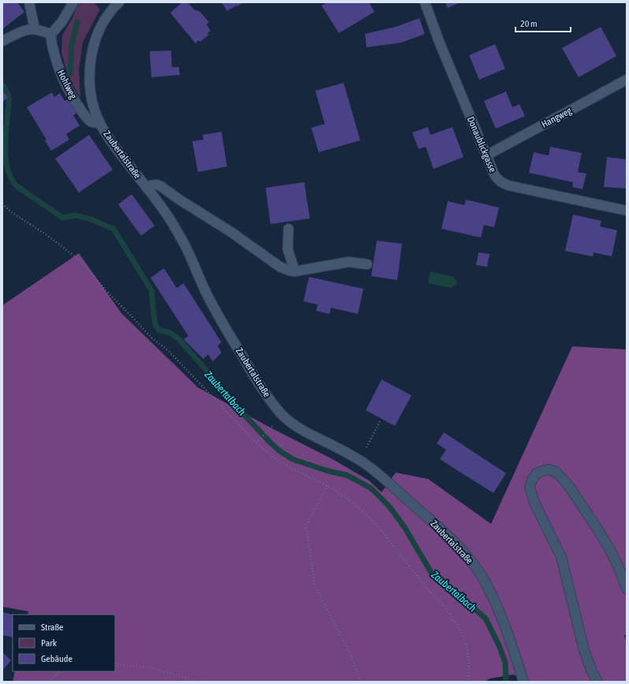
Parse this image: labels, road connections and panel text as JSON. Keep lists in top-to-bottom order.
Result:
{
  "streets": {
    "street": [
      "Hohlweg",
      "Hangweg",
      "Donaublickgasse",
      "Zaubertalstraße"
    ]
  },
  "crossings": [
    ["Hohlweg", "Zaubertalstraße"],
    ["Hangweg", "Donaublickgasse"]
  ],
  "water": ["Zaubertalbach"],
  "legend": ["Straße", "Park", "Gebäude"],
  "scale_bar": "20 m"
}
